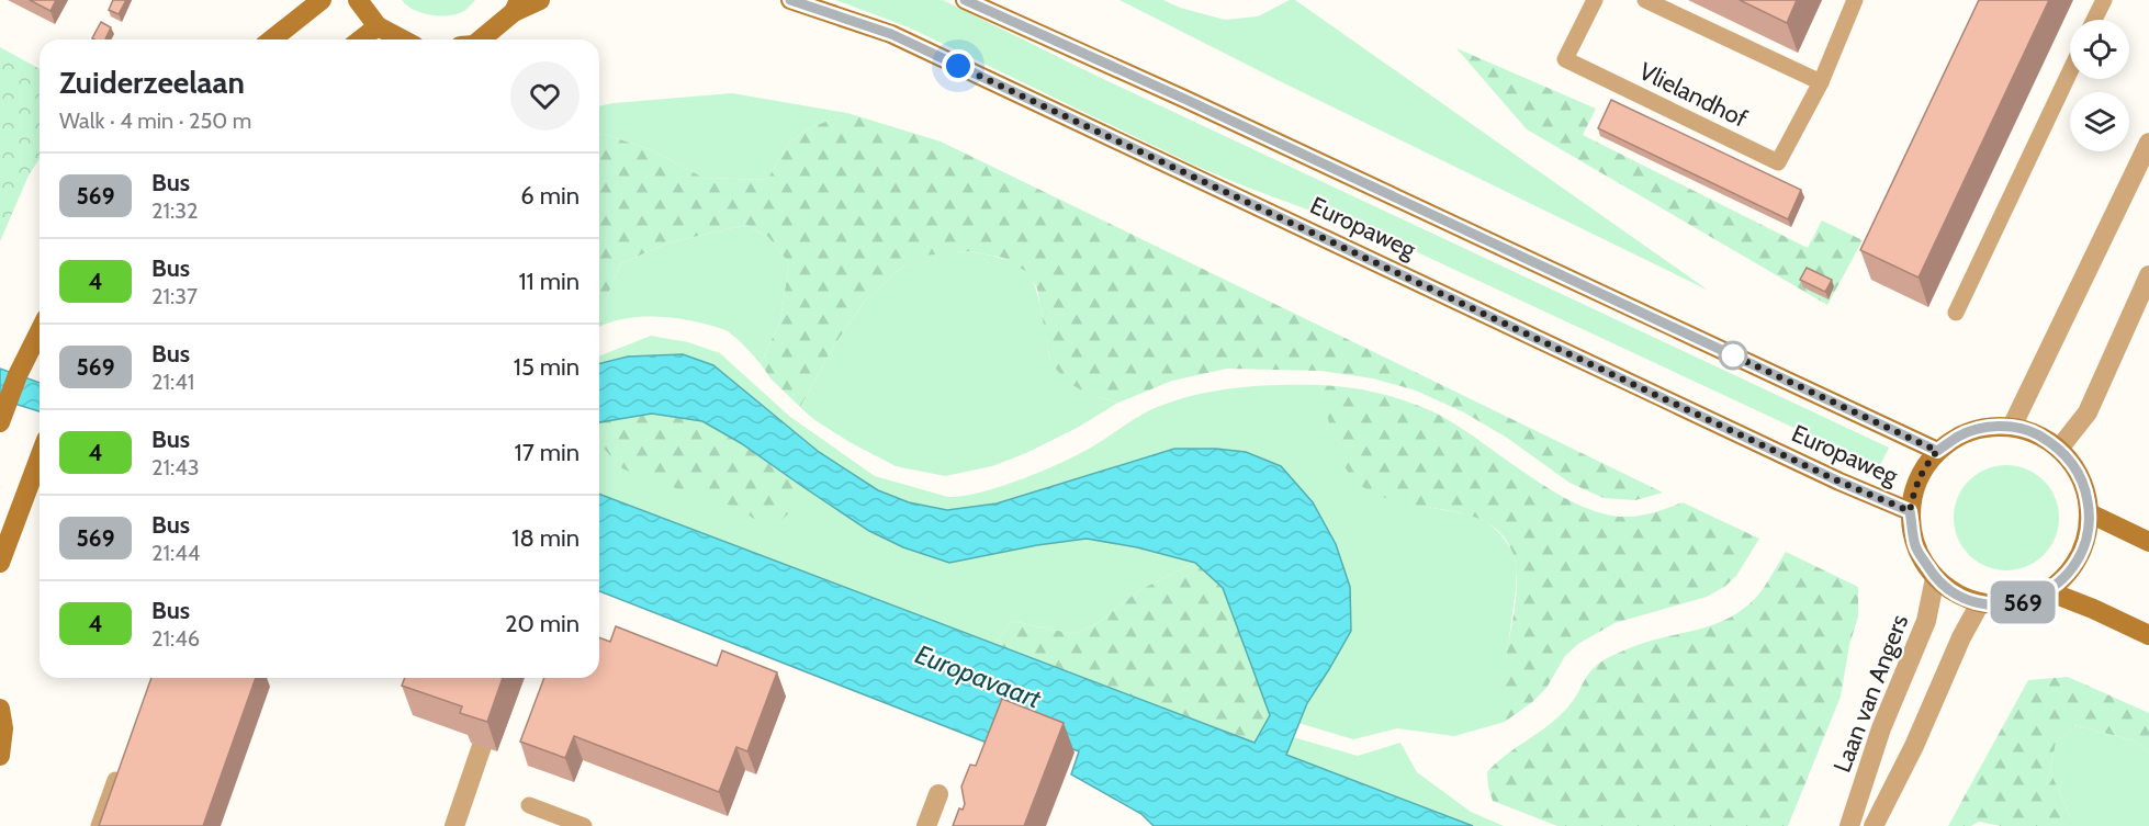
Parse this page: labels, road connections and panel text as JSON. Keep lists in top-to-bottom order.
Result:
{
  "streets": {
    "main road": ["Europaweg"],
    "street": ["Laan van Angers"],
    "lane": ["Vlielandhof"]
  },
  "crossings": [
    ["Europaweg", "Laan van Angers"]
  ],
  "water": ["Europavaart"],
  "lines": ["bus line 569"],
  "page": {
    "on_map": "569",
    "heading": ["Zuiderzeelaan", "Walk · 4 min · 250 m"],
    "list": [
      {
        "mark": "569",
        "name": "Bus",
        "note": "21:32",
        "value": "6 min"
      },
      {
        "mark": "4",
        "name": "Bus",
        "note": "21:37",
        "value": "11 min"
      },
      {
        "mark": "569",
        "name": "Bus",
        "note": "21:41",
        "value": "15 min"
      },
      {
        "mark": "4",
        "name": "Bus",
        "note": "21:43",
        "value": "17 min"
      },
      {
        "mark": "569",
        "name": "Bus",
        "note": "21:44",
        "value": "18 min"
      },
      {
        "mark": "4",
        "name": "Bus",
        "note": "21:46",
        "value": "20 min"
      }
    ]
  }
}
